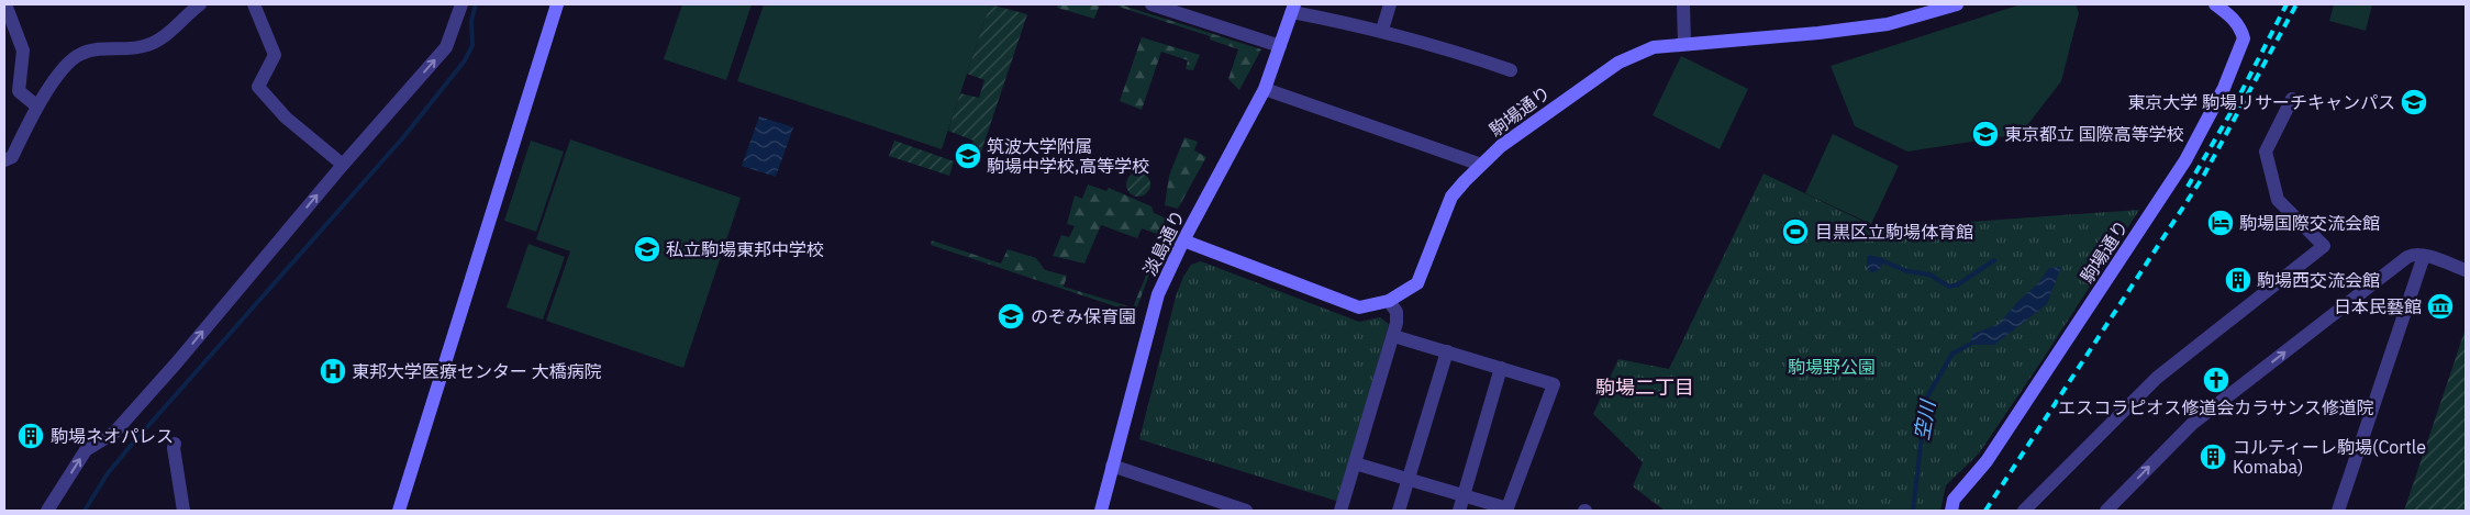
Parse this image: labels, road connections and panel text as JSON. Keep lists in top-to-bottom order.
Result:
{
  "streets": {
    "street": ["駒場通り", "淡島通り"]
  },
  "crossings": [
    ["駒場通り", "淡島通り"]
  ],
  "districts": ["駒場二丁目"],
  "water": ["空川"],
  "parks": ["駒場野公園"],
  "places": {
    "school or university": [
      "東京大学 駒場リサーチキャンパス",
      "東京都立 国際高等学校",
      "筑波大学附属 駒場中学校,高等学校",
      "私立駒場東邦中学校",
      "のぞみ保育園"
    ],
    "hotel": ["駒場国際交流会館"],
    "sports": ["目黒区立駒場体育館"],
    "building": ["駒場西交流会館", "駒場ネオパレス", "コルティーレ駒場(Cortle Komaba)"],
    "museum": ["日本民藝館"],
    "hospital": ["東邦大学医療センター 大橋病院"],
    "church": ["エスコラピオス修道会カラサンス修道院"]
  }
}
